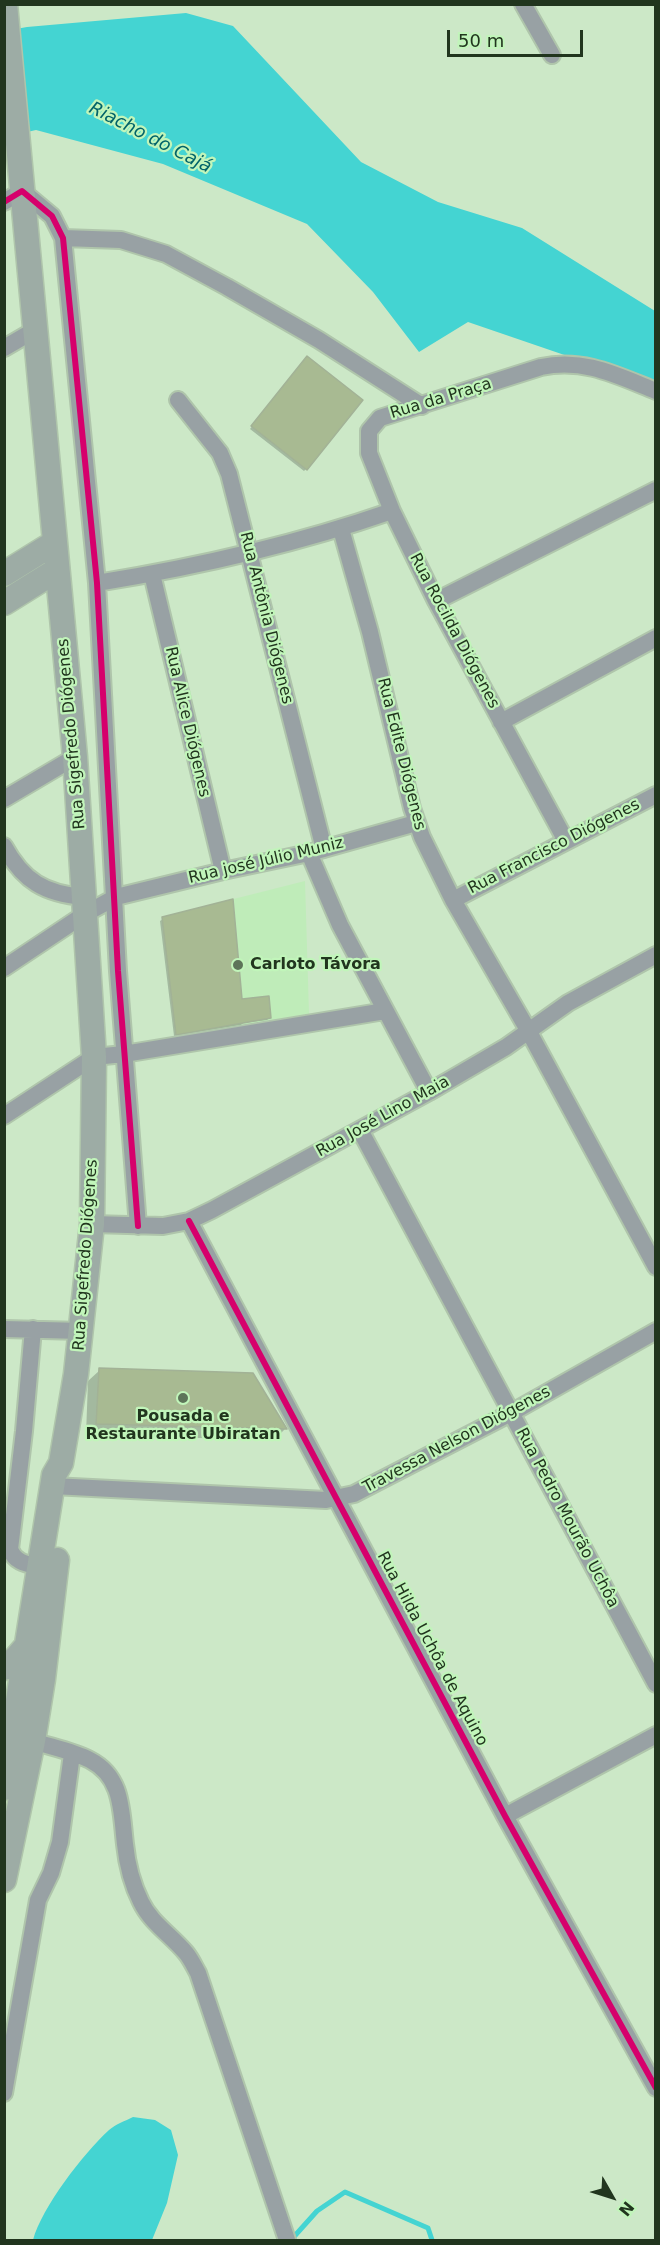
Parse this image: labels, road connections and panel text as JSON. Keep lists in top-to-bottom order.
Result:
{
  "streets": {
    "main road": ["Rua Sigefredo Diógenes"],
    "street": [
      "Rua da Praça",
      "Rua Antônia Diógenes",
      "Rua Rocilda Diógenes",
      "Rua Alice Diógenes",
      "Rua Edite Diógenes",
      "Rua Francisco Diógenes",
      "Rua josé Júlio Muniz",
      "Rua José Lino Maia",
      "Travessa Nelson Diógenes",
      "Rua Pedro Mourão Uchôa",
      "Rua Hilda Uchôa de Aquino"
    ]
  },
  "crossings": [
    ["Rua da Praça", "Rua Rocilda Diógenes"],
    ["Rua Antônia Diógenes", "Rua josé Júlio Muniz"],
    ["Rua Antônia Diógenes", "Rua José Lino Maia"],
    ["Rua Rocilda Diógenes", "Rua Francisco Diógenes"],
    ["Rua Alice Diógenes", "Rua josé Júlio Muniz"],
    ["Rua Sigefredo Diógenes", "Rua josé Júlio Muniz"],
    ["Rua Sigefredo Diógenes", "Rua José Lino Maia"],
    ["Rua Sigefredo Diógenes", "Travessa Nelson Diógenes"],
    ["Rua Edite Diógenes", "Rua Francisco Diógenes"],
    ["Rua Edite Diógenes", "Rua josé Júlio Muniz"],
    ["Rua Edite Diógenes", "Rua José Lino Maia"],
    ["Rua José Lino Maia", "Rua Pedro Mourão Uchôa"],
    ["Rua José Lino Maia", "Rua Hilda Uchôa de Aquino"],
    ["Travessa Nelson Diógenes", "Rua Pedro Mourão Uchôa"],
    ["Travessa Nelson Diógenes", "Rua Hilda Uchôa de Aquino"]
  ],
  "water": ["Riacho do Cajá"],
  "places": ["Carloto Távora", "Pousada e Restaurante Ubiratan"],
  "scale_bar": "50 m",
  "north": "bottom right"
}
